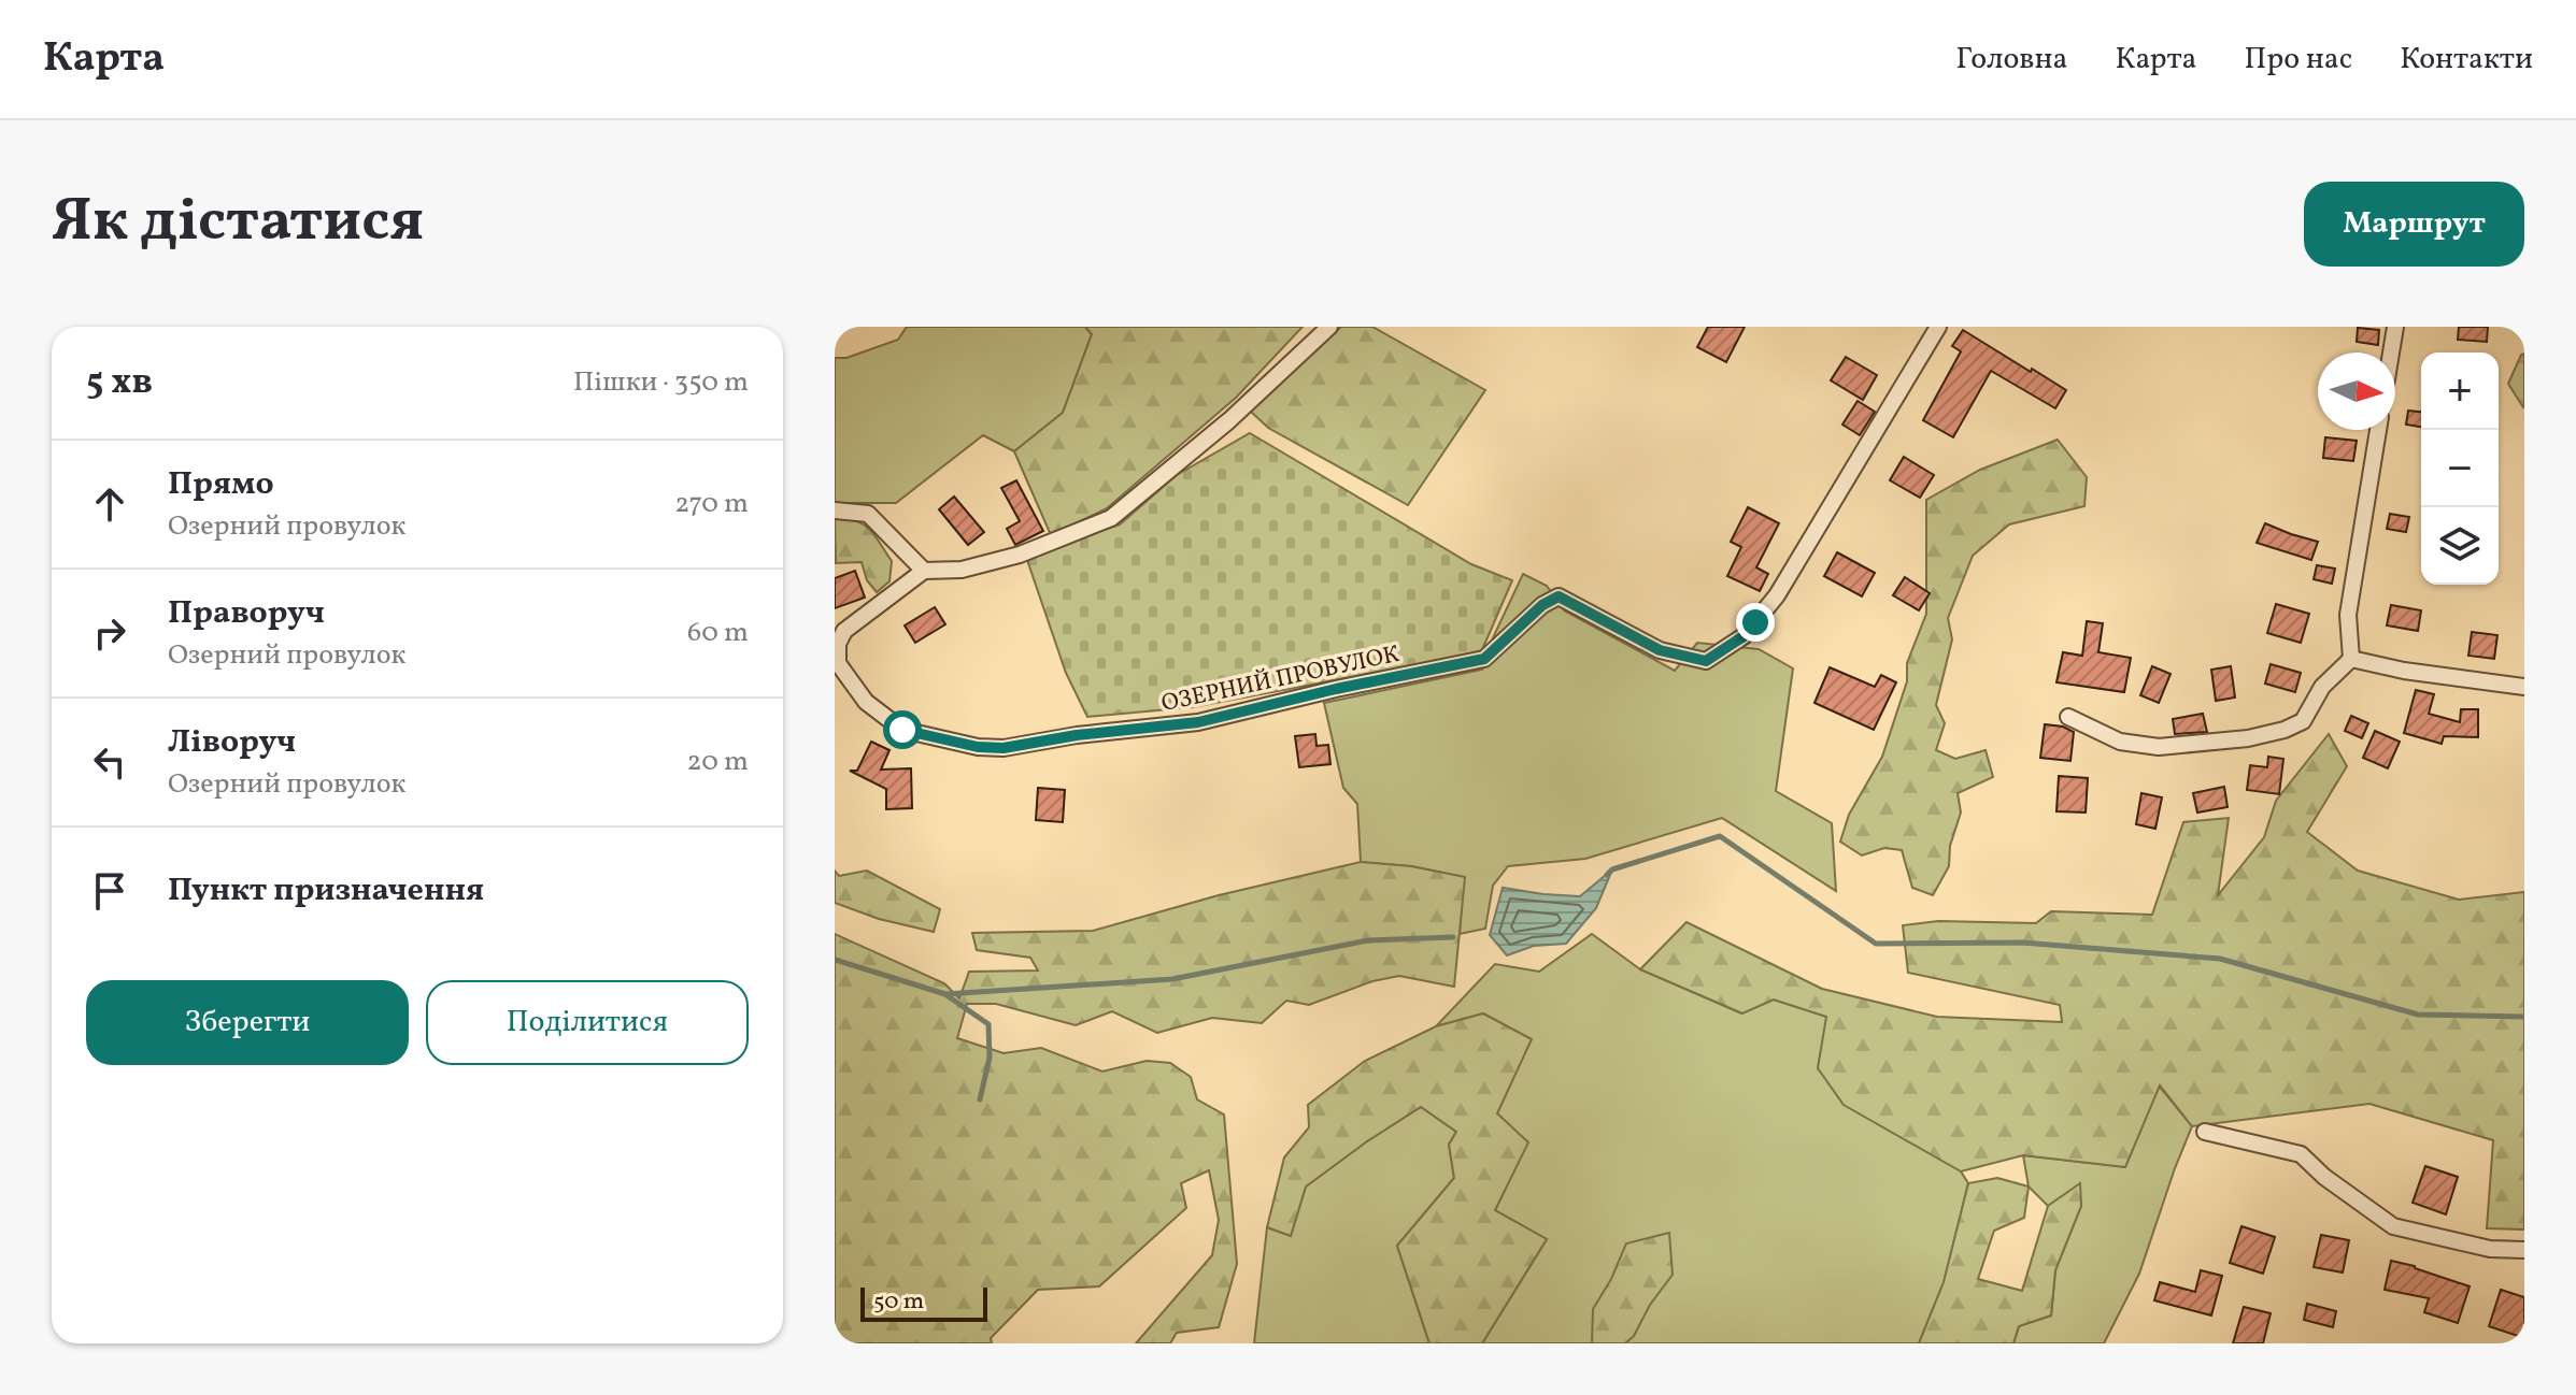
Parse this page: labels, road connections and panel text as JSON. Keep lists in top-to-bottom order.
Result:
{
  "streets": {
    "street": ["ОЗЕРНИЙ ПРОВУЛОК"]
  },
  "scale_bar": "50 m",
  "north": "right",
  "page": {
    "header": "Карта",
    "nav": [
      "Головна",
      "Карта",
      "Про нас",
      "Контакти"
    ],
    "title": "Як дістатися",
    "buttons": [
      "Маршрут",
      ["Зберегти", "Поділитися"]
    ],
    "heading": ["5 хв", "Пішки · 350 m"],
    "map_buttons": ["+", "−"],
    "list": [
      ["Прямо", "Озерний провулок", "270 m"],
      ["Праворуч", "Озерний провулок", "60 m"],
      ["Ліворуч", "Озерний провулок", "20 m"],
      "Пункт призначення"
    ],
    "scale": "50 m"
  }
}
